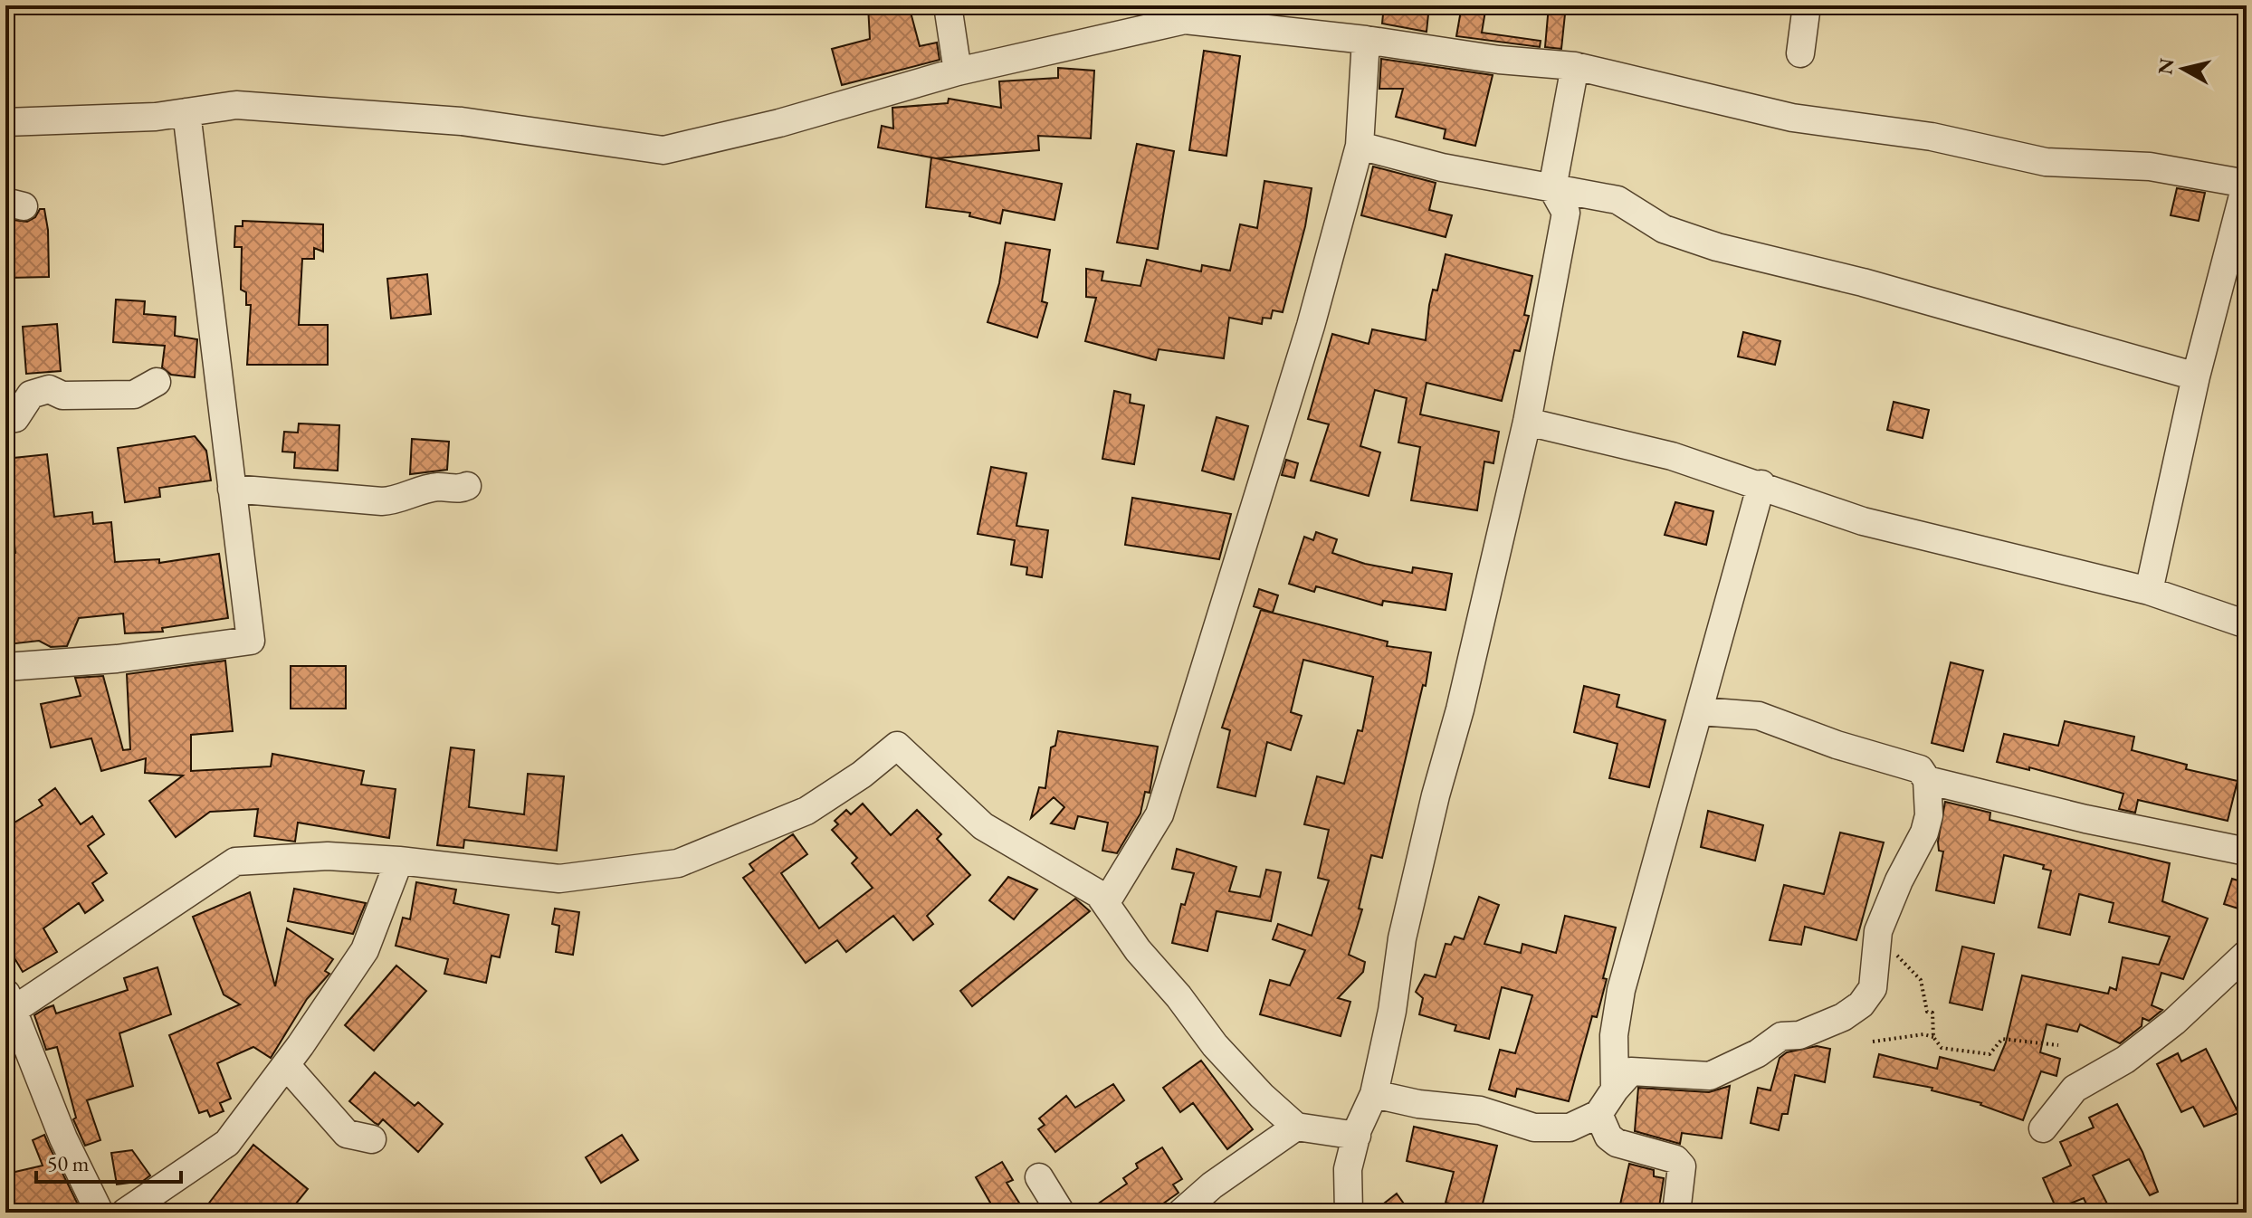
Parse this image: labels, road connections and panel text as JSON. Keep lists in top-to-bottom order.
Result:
{
  "scale_bar": "50 m",
  "north": "left"
}
